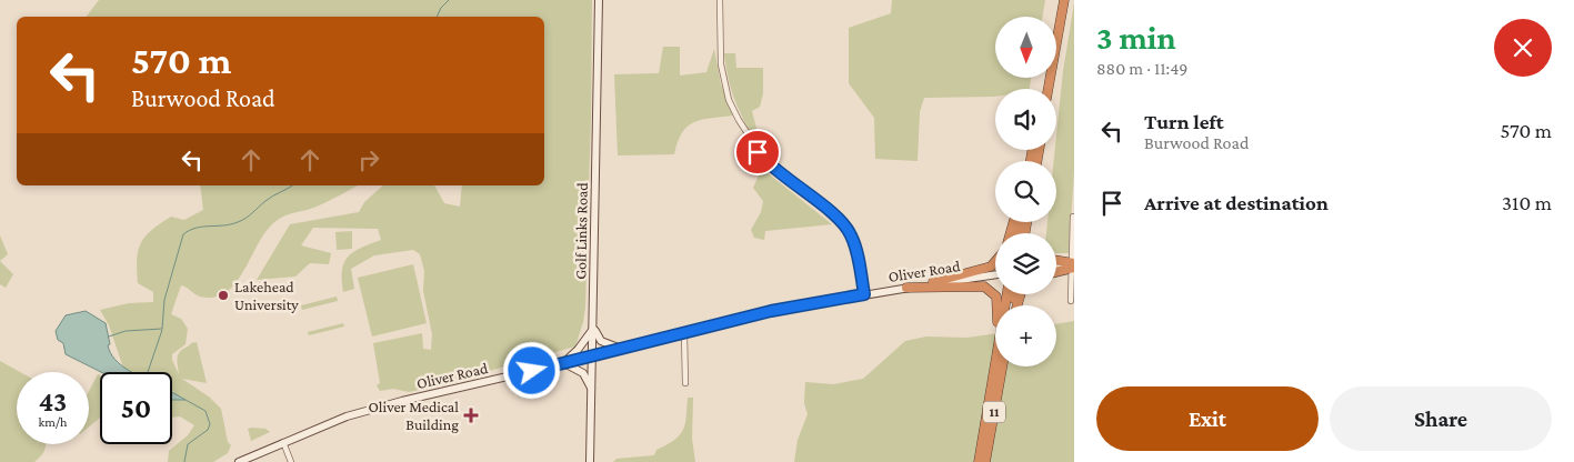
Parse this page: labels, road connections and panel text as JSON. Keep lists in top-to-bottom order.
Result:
{
  "streets": {
    "highway": ["11"],
    "main road": ["Golf Links Road", "Oliver Road"]
  },
  "crossings": [
    ["Golf Links Road", "Oliver Road"]
  ],
  "places": {
    "other": ["Lakehead University"],
    "health": ["Oliver Medical Building"]
  },
  "north": "bottom",
  "page": {
    "heading": ["3 min", "880 m · 11:49"],
    "map_buttons": "+",
    "turn": ["570 m", "Burwood Road"],
    "list": [
      {
        "name": "Turn left",
        "note": "Burwood Road",
        "value": "570 m"
      },
      {
        "name": "Arrive at destination",
        "value": "310 m"
      }
    ],
    "speed": "43 km/h",
    "limit": "50",
    "buttons": ["Exit", "Share"]
  }
}
